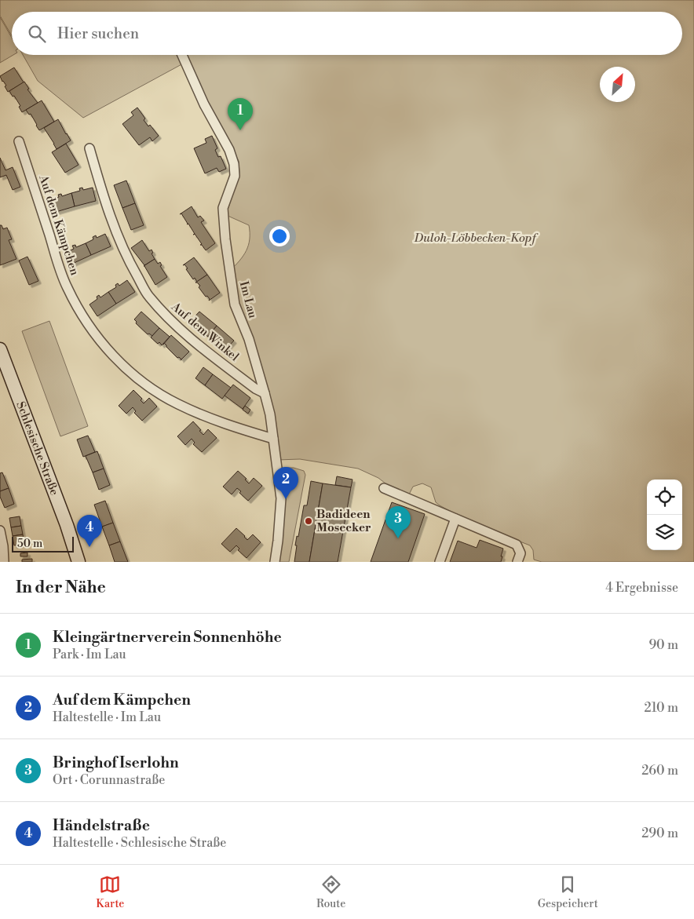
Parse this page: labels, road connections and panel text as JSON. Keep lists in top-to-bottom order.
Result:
{
  "streets": {
    "main road": ["Schlesische Straße"],
    "street": ["Auf dem Kämpchen", "Im Lau", "Auf dem Winkel"]
  },
  "crossings": [
    ["Auf dem Kämpchen", "Im Lau"],
    ["Im Lau", "Auf dem Winkel"]
  ],
  "parks": ["Duloh-Löbbecken-Kopf"],
  "places": ["Badideen Mosecker"],
  "scale_bar": "50 m",
  "north": "top right",
  "page": {
    "search": "Hier suchen",
    "pins": [
      "1",
      "2",
      "3",
      "4"
    ],
    "scale": "50 m",
    "heading": ["In der Nähe", "4 Ergebnisse"],
    "list": [
      {
        "mark": "1",
        "name": "Kleingärtnerverein Sonnenhöhe",
        "note": "Park · Im Lau",
        "value": "90 m"
      },
      {
        "mark": "2",
        "name": "Auf dem Kämpchen",
        "note": "Haltestelle · Im Lau",
        "value": "210 m"
      },
      {
        "mark": "3",
        "name": "Bringhof Iserlohn",
        "note": "Ort · Corunnastraße",
        "value": "260 m"
      },
      {
        "mark": "4",
        "name": "Händelstraße",
        "note": "Haltestelle · Schlesische Straße",
        "value": "290 m"
      }
    ],
    "nav": ["Karte", "Route", "Gespeichert"]
  }
}
